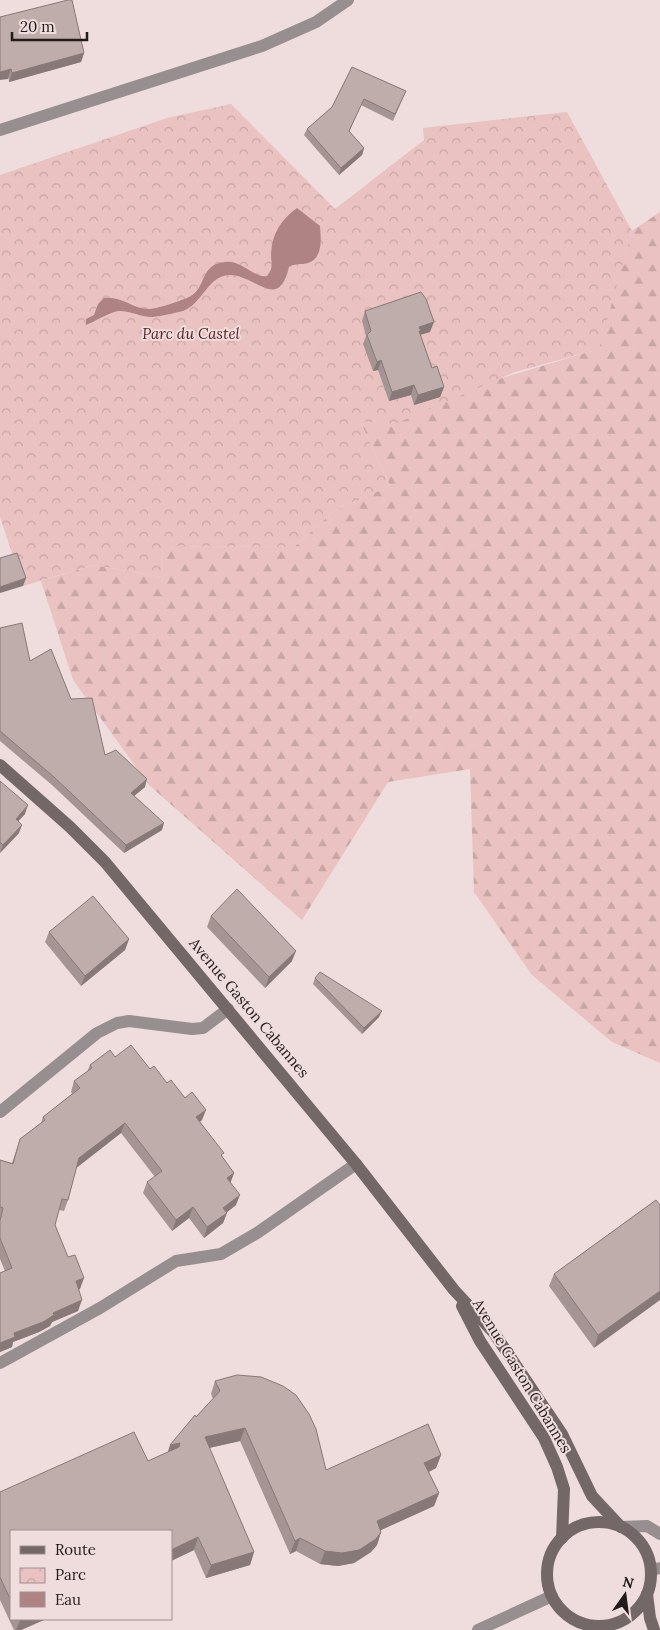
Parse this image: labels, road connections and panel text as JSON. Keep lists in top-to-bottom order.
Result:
{
  "streets": {
    "main road": ["Avenue Gaston Cabannes"]
  },
  "parks": ["Parc du Castel"],
  "legend": ["Route", "Parc", "Eau"],
  "scale_bar": "20 m",
  "north": "top"
}
